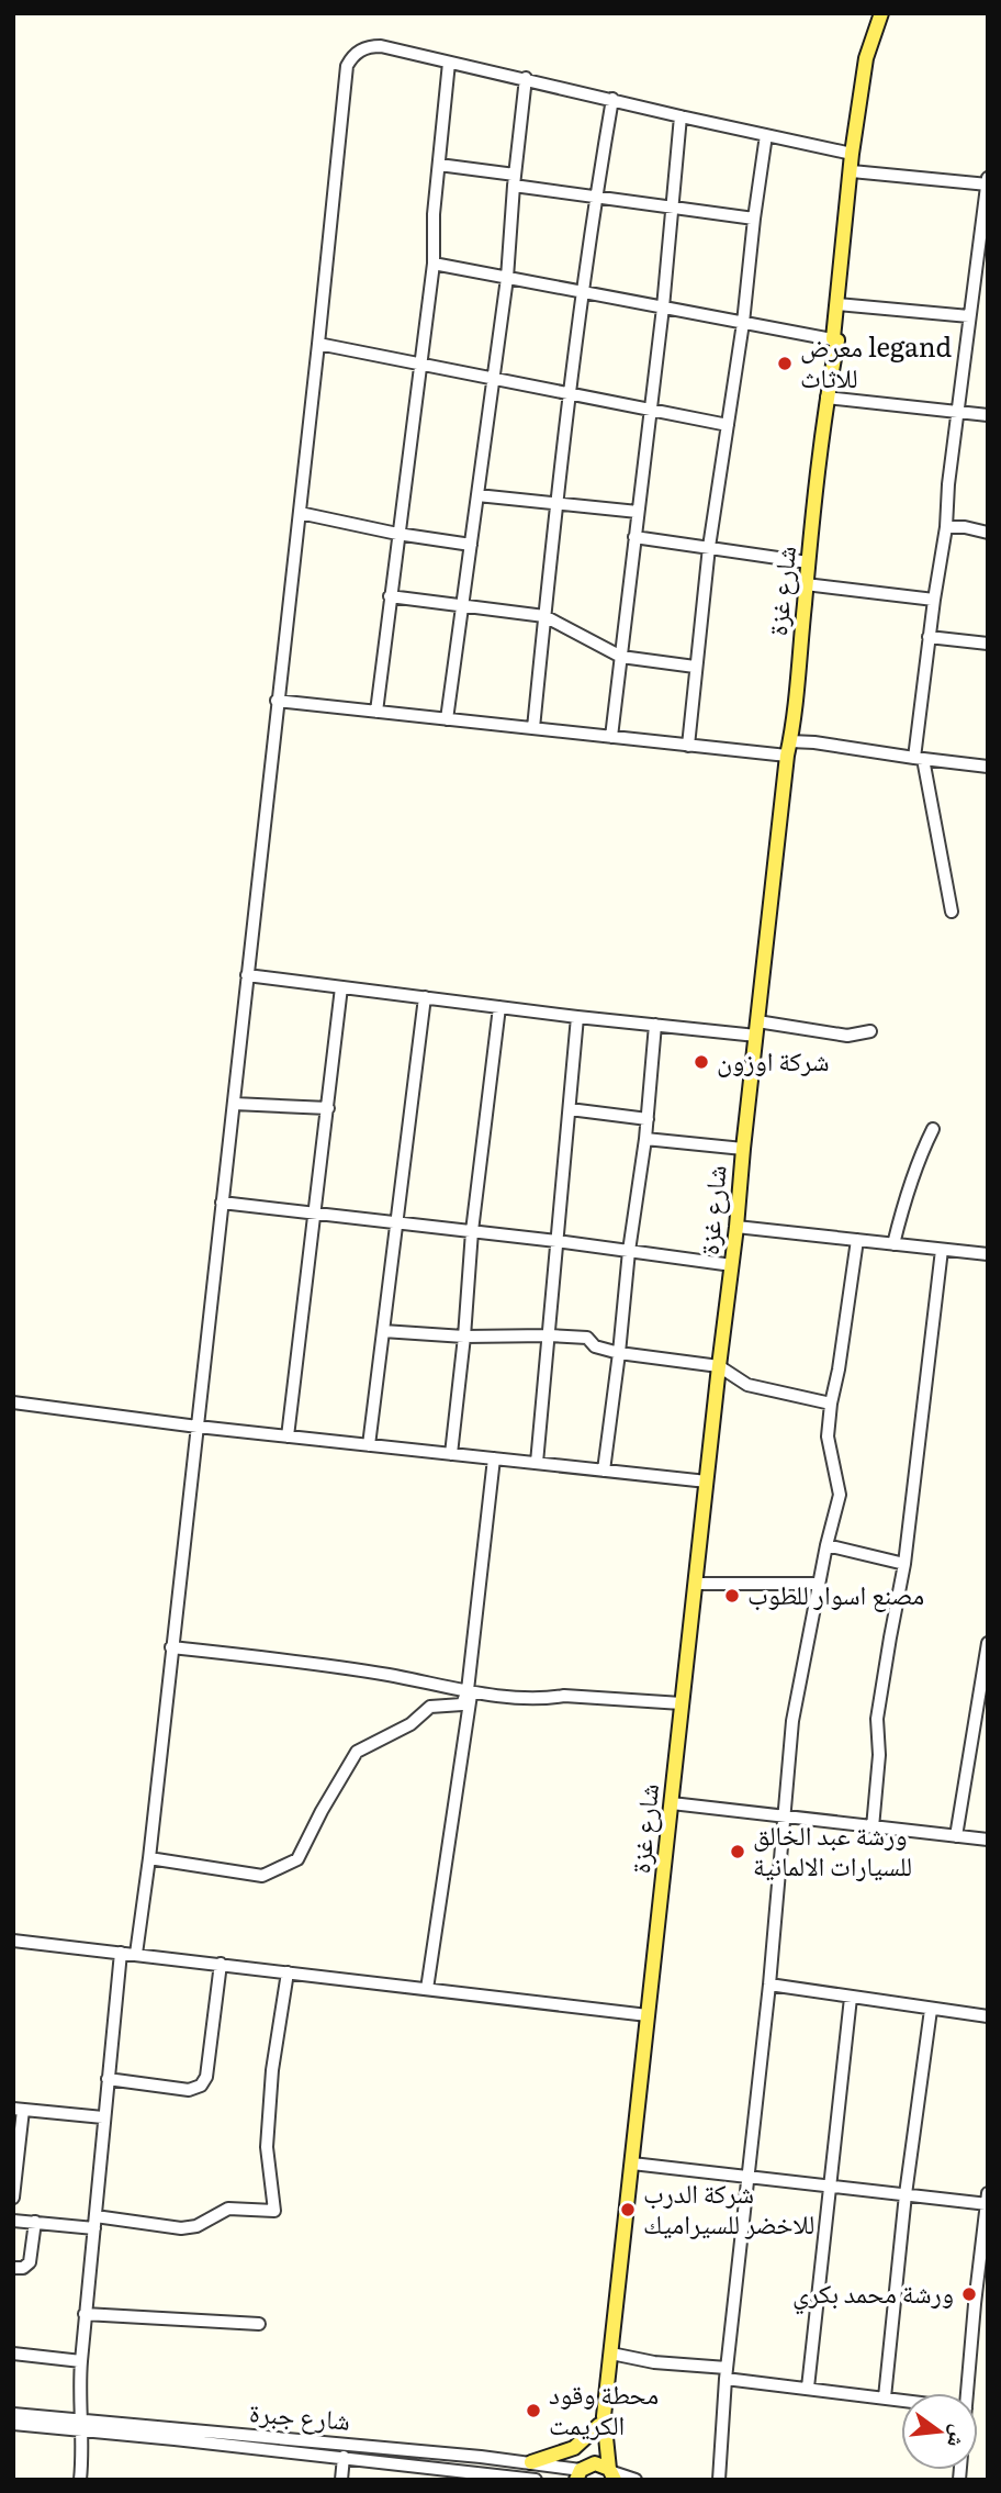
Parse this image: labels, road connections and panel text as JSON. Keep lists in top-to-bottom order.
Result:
{
  "streets": {
    "main road": ["شارع غزة"],
    "street": ["شارع جبرة"]
  },
  "crossings": [
    ["شارع غزة", "شارع جبرة"]
  ],
  "places": [
    "معرض legand للاثاث",
    "شركة اوزون",
    "مصنع اسوار للطوب",
    "ورشة عبد الخالق للسيارات الالمانية",
    "شركة الدرب للاخضر للسيراميك",
    "ورشة محمد بكري",
    "محطة وقود الكريمت"
  ],
  "north": "right"
}
